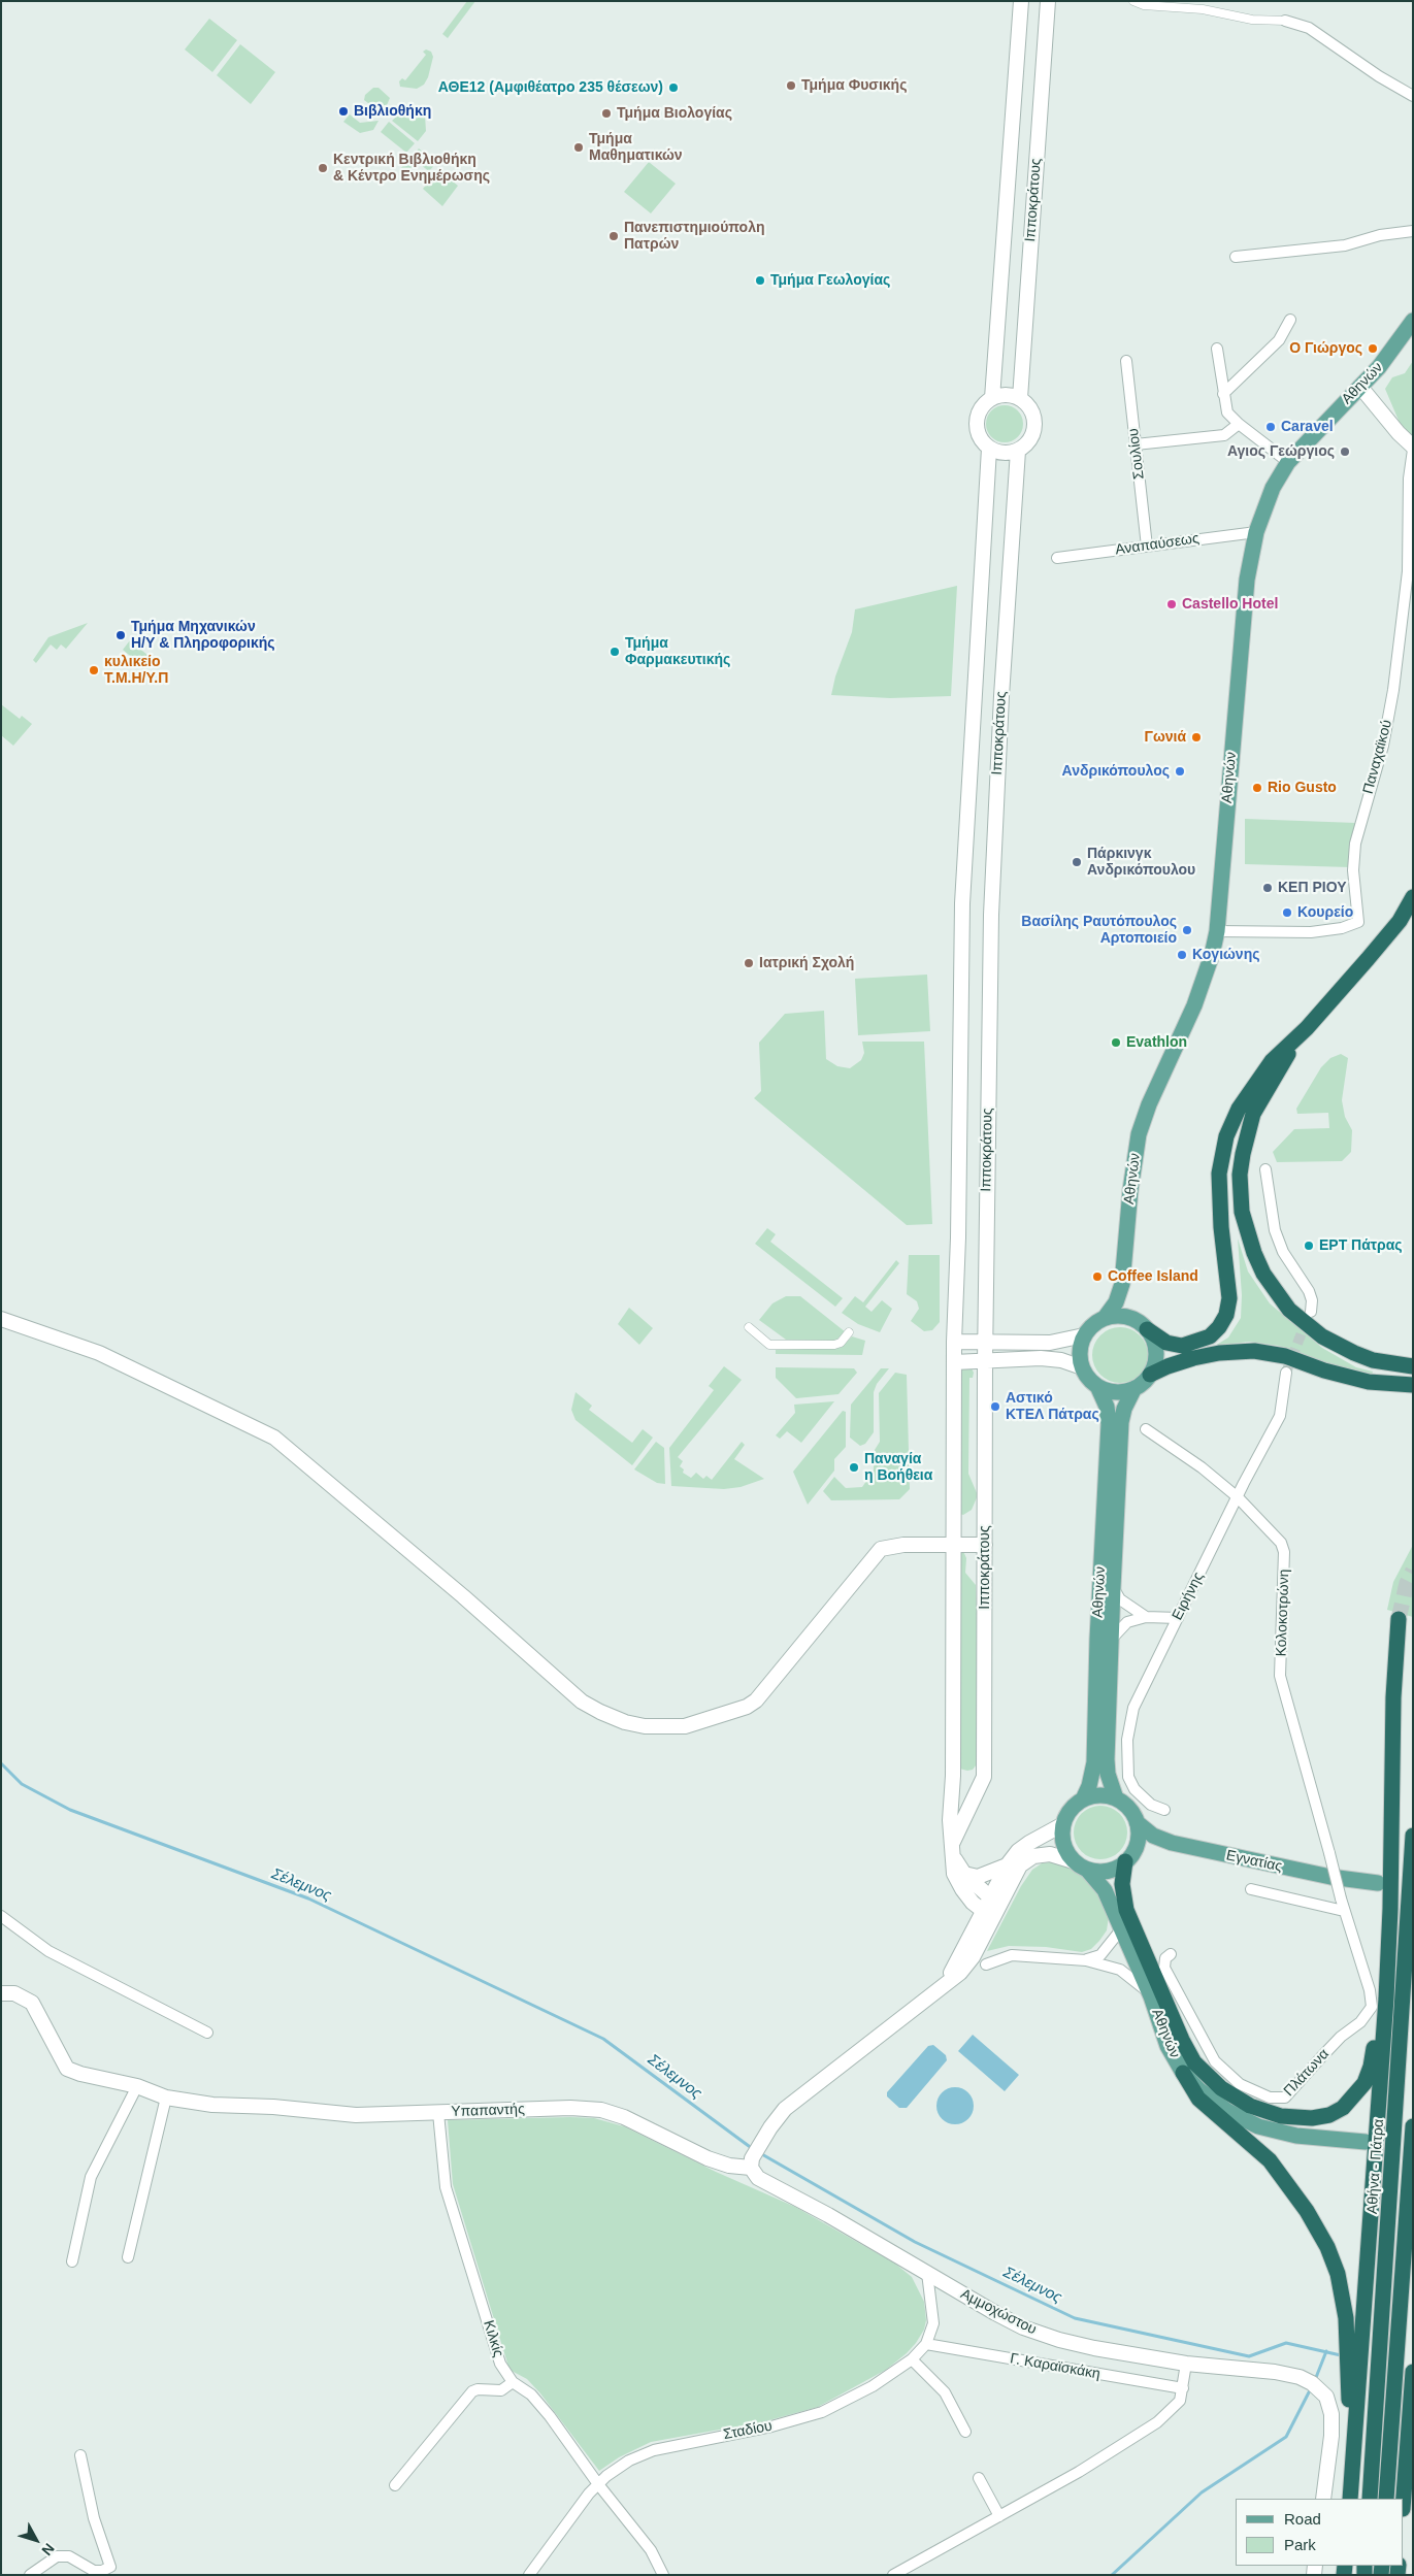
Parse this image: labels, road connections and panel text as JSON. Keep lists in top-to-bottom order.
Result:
{
  "streets": {
    "highway": ["Αθήνα - Πάτρα"],
    "main road": ["Αθηνών", "Εγνατίας"],
    "street": [
      "Ιπποκράτους",
      "Σουλίου",
      "Αναπαύσεως",
      "Παναχαϊκού",
      "Ειρήνης",
      "Κολοκοτρώνη",
      "Πλάτωνα",
      "Υπαπαντής",
      "Αμμοχώστου",
      "Κιλκίς",
      "Γ. Καραϊσκάκη",
      "Σταδίου"
    ]
  },
  "crossings": [
    ["Αθηνών", "Αναπαύσεως"],
    ["Αθηνών", "Παναχαϊκού"],
    ["Αθηνών", "Εγνατίας"],
    ["Σουλίου", "Αναπαύσεως"],
    ["Ειρήνης", "Κολοκοτρώνη"],
    ["Κολοκοτρώνη", "Πλάτωνα"],
    ["Υπαπαντής", "Αμμοχώστου"],
    ["Υπαπαντής", "Κιλκίς"],
    ["Αμμοχώστου", "Σταδίου"],
    ["Κιλκίς", "Σταδίου"],
    ["Γ. Καραϊσκάκη", "Σταδίου"]
  ],
  "water": ["Σέλεμνος"],
  "places": [
    "Τμήμα Φυσικής",
    "ΑΘΕ12 (Αμφιθέατρο 235 θέσεων)",
    "Βιβλιοθήκη",
    "Τμήμα Βιολογίας",
    "Τμήμα Μαθηματικών",
    "Κεντρική Βιβλιοθήκη & Κέντρο Ενημέρωσης",
    "Πανεπιστημιούπολη Πατρών",
    "Τμήμα Γεωλογίας",
    "Ο Γιώργος",
    "Caravel",
    "Αγιος Γεώργιος",
    "Castello Hotel",
    "Τμήμα Μηχανικών Η/Υ & Πληροφορικής",
    "Τμήμα Φαρμακευτικής",
    "κυλικείο Τ.M.Η/Υ.Π",
    "Γωνιά",
    "Ανδρικόπουλος",
    "Rio Gusto",
    "Πάρκινγκ Ανδρικόπουλου",
    "ΚΕΠ ΡΙΟΥ",
    "Κουρείο",
    "Βασίλης Ραυτόπουλος Αρτοποιείο",
    "Κογιώνης",
    "Ιατρική Σχολή",
    "Evathlon",
    "ΕΡΤ Πάτρας",
    "Coffee Island",
    "Αστικό ΚΤΕΛ Πάτρας",
    "Παναγία η Βοήθεια"
  ],
  "legend": ["Road", "Park"],
  "north": "bottom right"
}
